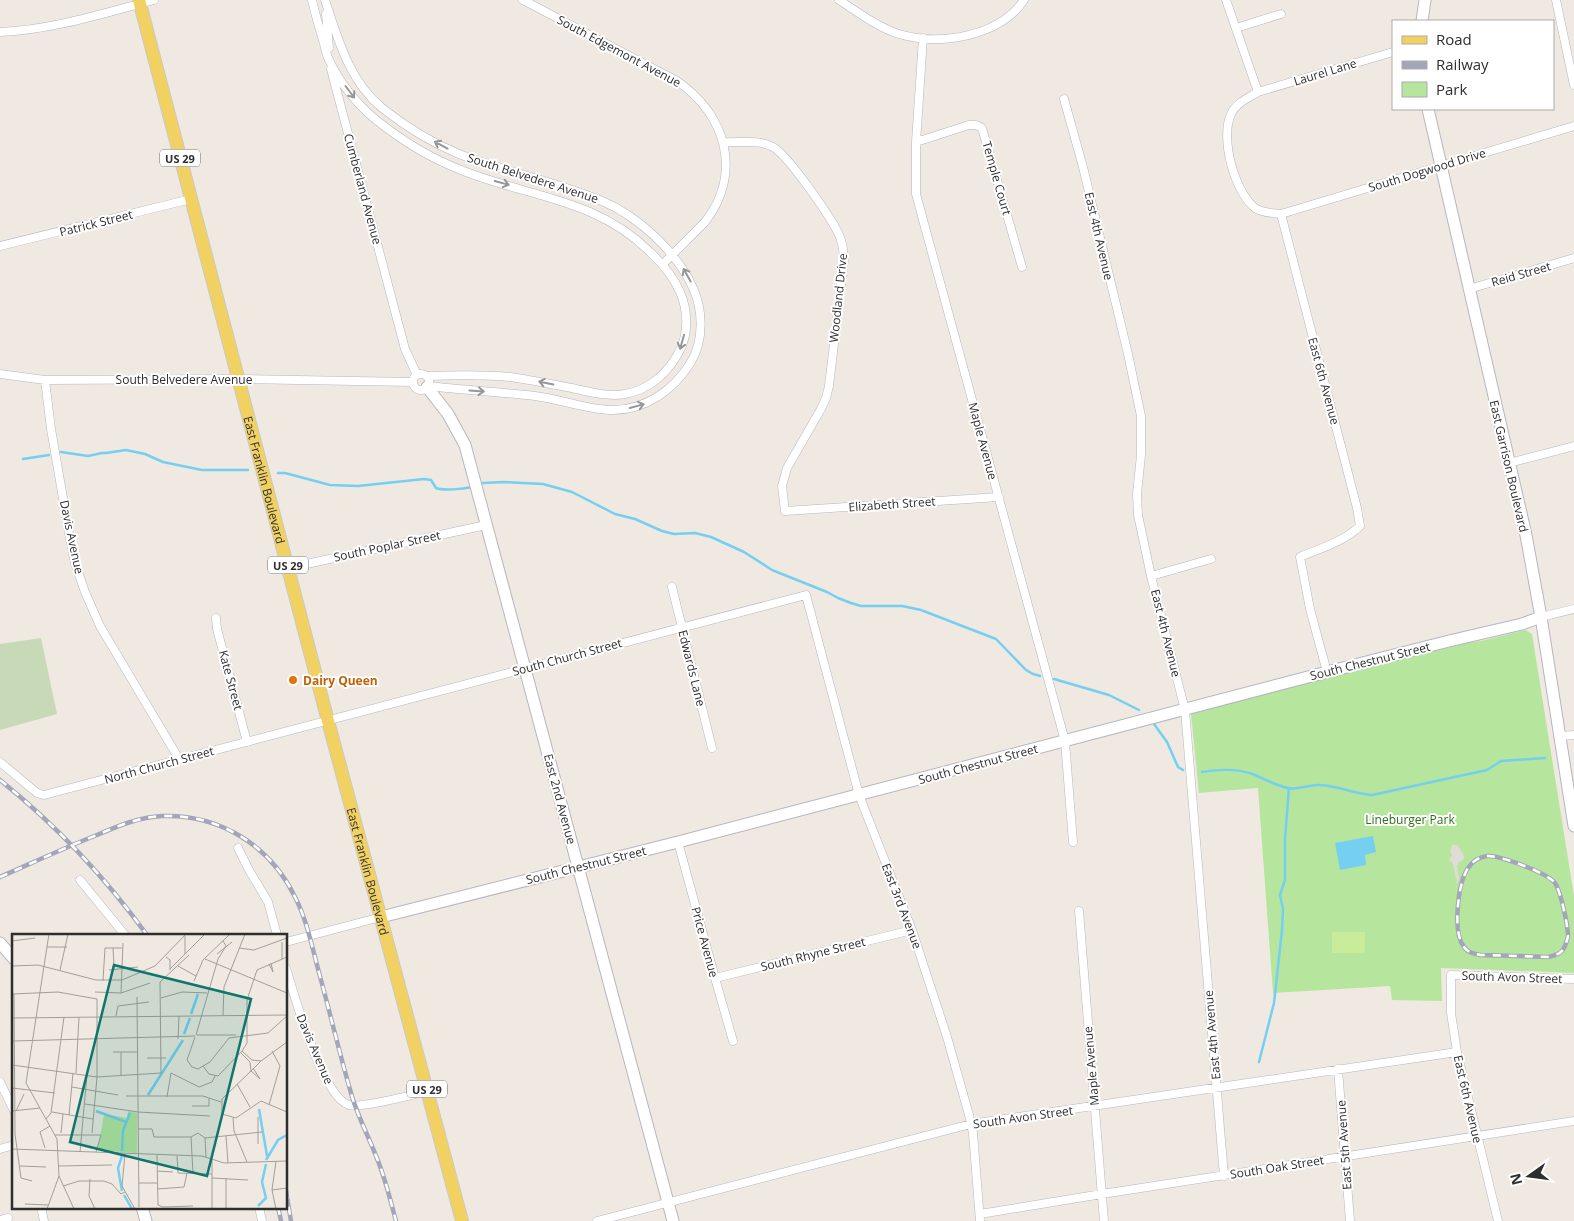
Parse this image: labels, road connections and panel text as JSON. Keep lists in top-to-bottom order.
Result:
{
  "streets": {
    "main road": ["US 29", "East Franklin Boulevard"],
    "street": [
      "South Edgemont Avenue",
      "Laurel Lane",
      "South Dogwood Drive",
      "South Belvedere Avenue",
      "Temple Court",
      "Cumberland Avenue",
      "Patrick Street",
      "East 4th Avenue",
      "Reid Street",
      "Woodland Drive",
      "East 6th Avenue",
      "Maple Avenue",
      "East Garrison Boulevard",
      "Elizabeth Street",
      "Davis Avenue",
      "South Poplar Street",
      "South Church Street",
      "South Chestnut Street",
      "Edwards Lane",
      "Kate Street",
      "North Church Street",
      "East 2nd Avenue",
      "East 3rd Avenue",
      "Price Avenue",
      "South Rhyne Street",
      "South Avon Street",
      "East 5th Avenue",
      "South Oak Street"
    ]
  },
  "crossings": [
    ["South Edgemont Avenue", "South Belvedere Avenue"],
    ["South Edgemont Avenue", "Woodland Drive"],
    ["South Dogwood Drive", "East 6th Avenue"],
    ["South Dogwood Drive", "East Garrison Boulevard"],
    ["South Belvedere Avenue", "Cumberland Avenue"],
    ["South Belvedere Avenue", "East Franklin Boulevard"],
    ["South Belvedere Avenue", "Davis Avenue"],
    ["South Belvedere Avenue", "East 2nd Avenue"],
    ["Temple Court", "Maple Avenue"],
    ["Patrick Street", "East Franklin Boulevard"],
    ["East 4th Avenue", "South Chestnut Street"],
    ["East 4th Avenue", "South Avon Street"],
    ["East 4th Avenue", "South Oak Street"],
    ["Reid Street", "East Garrison Boulevard"],
    ["Woodland Drive", "Elizabeth Street"],
    ["East 6th Avenue", "South Chestnut Street"],
    ["East 6th Avenue", "South Avon Street"],
    ["East 6th Avenue", "South Oak Street"],
    ["Maple Avenue", "Elizabeth Street"],
    ["Maple Avenue", "South Chestnut Street"],
    ["Maple Avenue", "South Avon Street"],
    ["Maple Avenue", "South Oak Street"],
    ["East Garrison Boulevard", "South Chestnut Street"],
    ["East Franklin Boulevard", "Davis Avenue"],
    ["East Franklin Boulevard", "South Poplar Street"],
    ["East Franklin Boulevard", "South Church Street"],
    ["East Franklin Boulevard", "South Chestnut Street"],
    ["East Franklin Boulevard", "North Church Street"],
    ["Davis Avenue", "North Church Street"],
    ["South Poplar Street", "East 2nd Avenue"],
    ["South Church Street", "Edwards Lane"],
    ["South Church Street", "North Church Street"],
    ["South Church Street", "East 2nd Avenue"],
    ["South Church Street", "East 3rd Avenue"],
    ["South Chestnut Street", "East 2nd Avenue"],
    ["South Chestnut Street", "East 3rd Avenue"],
    ["South Chestnut Street", "Price Avenue"],
    ["Kate Street", "North Church Street"],
    ["East 2nd Avenue", "South Avon Street"],
    ["East 3rd Avenue", "South Rhyne Street"],
    ["East 3rd Avenue", "South Avon Street"],
    ["East 3rd Avenue", "South Oak Street"],
    ["Price Avenue", "South Rhyne Street"],
    ["South Avon Street", "East 5th Avenue"],
    ["East 5th Avenue", "South Oak Street"]
  ],
  "parks": ["Lineburger Park"],
  "places": ["Dairy Queen"],
  "legend": ["Road", "Railway", "Park"],
  "north": "left"
}
